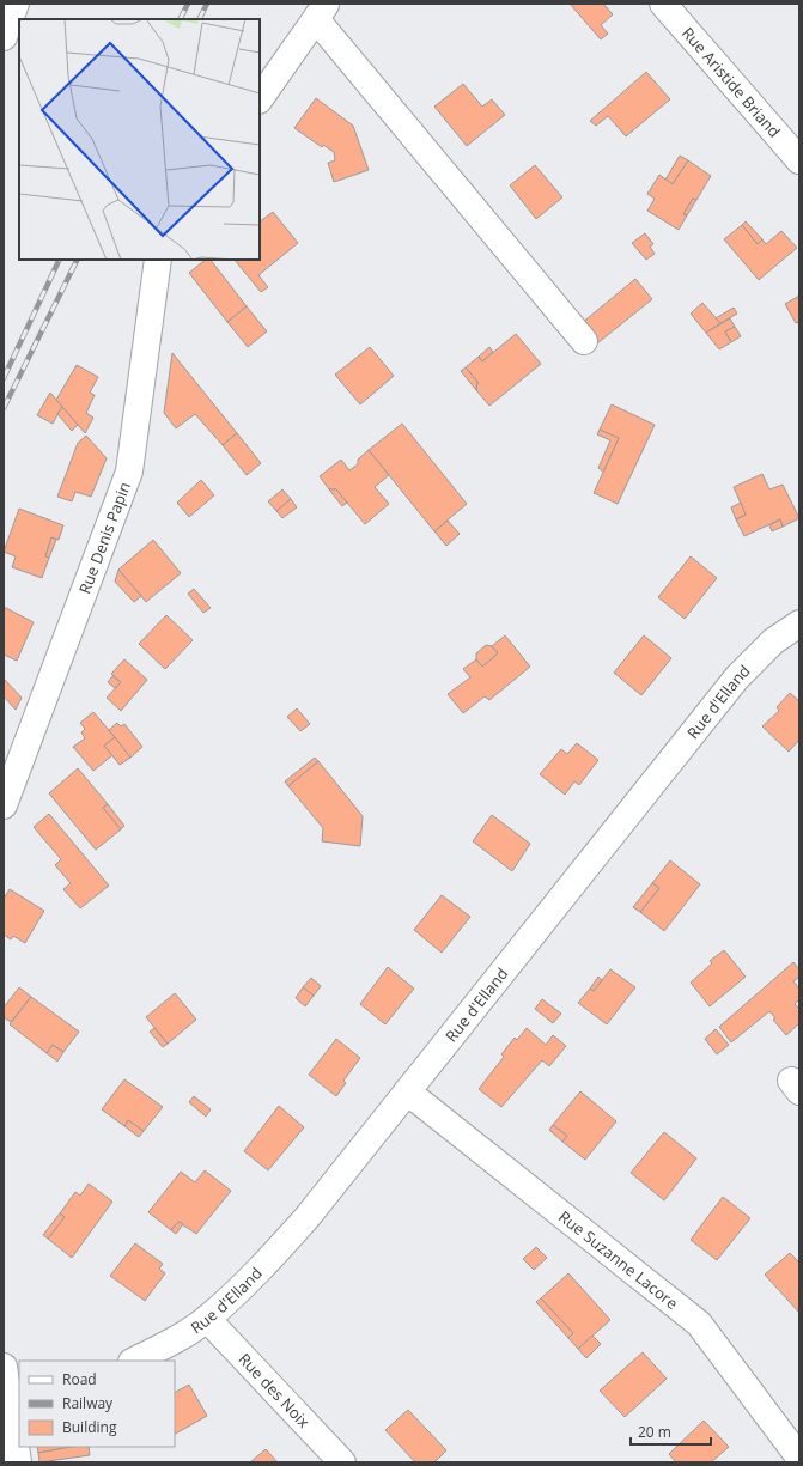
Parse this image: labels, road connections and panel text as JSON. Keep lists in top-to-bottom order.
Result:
{
  "streets": {
    "street": [
      "Rue Aristide Briand",
      "Rue Denis Papin",
      "Rue d'Elland",
      "Rue Suzanne Lacore",
      "Rue des Noix"
    ]
  },
  "crossings": [
    ["Rue d'Elland", "Rue Suzanne Lacore"],
    ["Rue d'Elland", "Rue des Noix"]
  ],
  "legend": ["Road", "Railway", "Building"],
  "scale_bar": "20 m"
}
